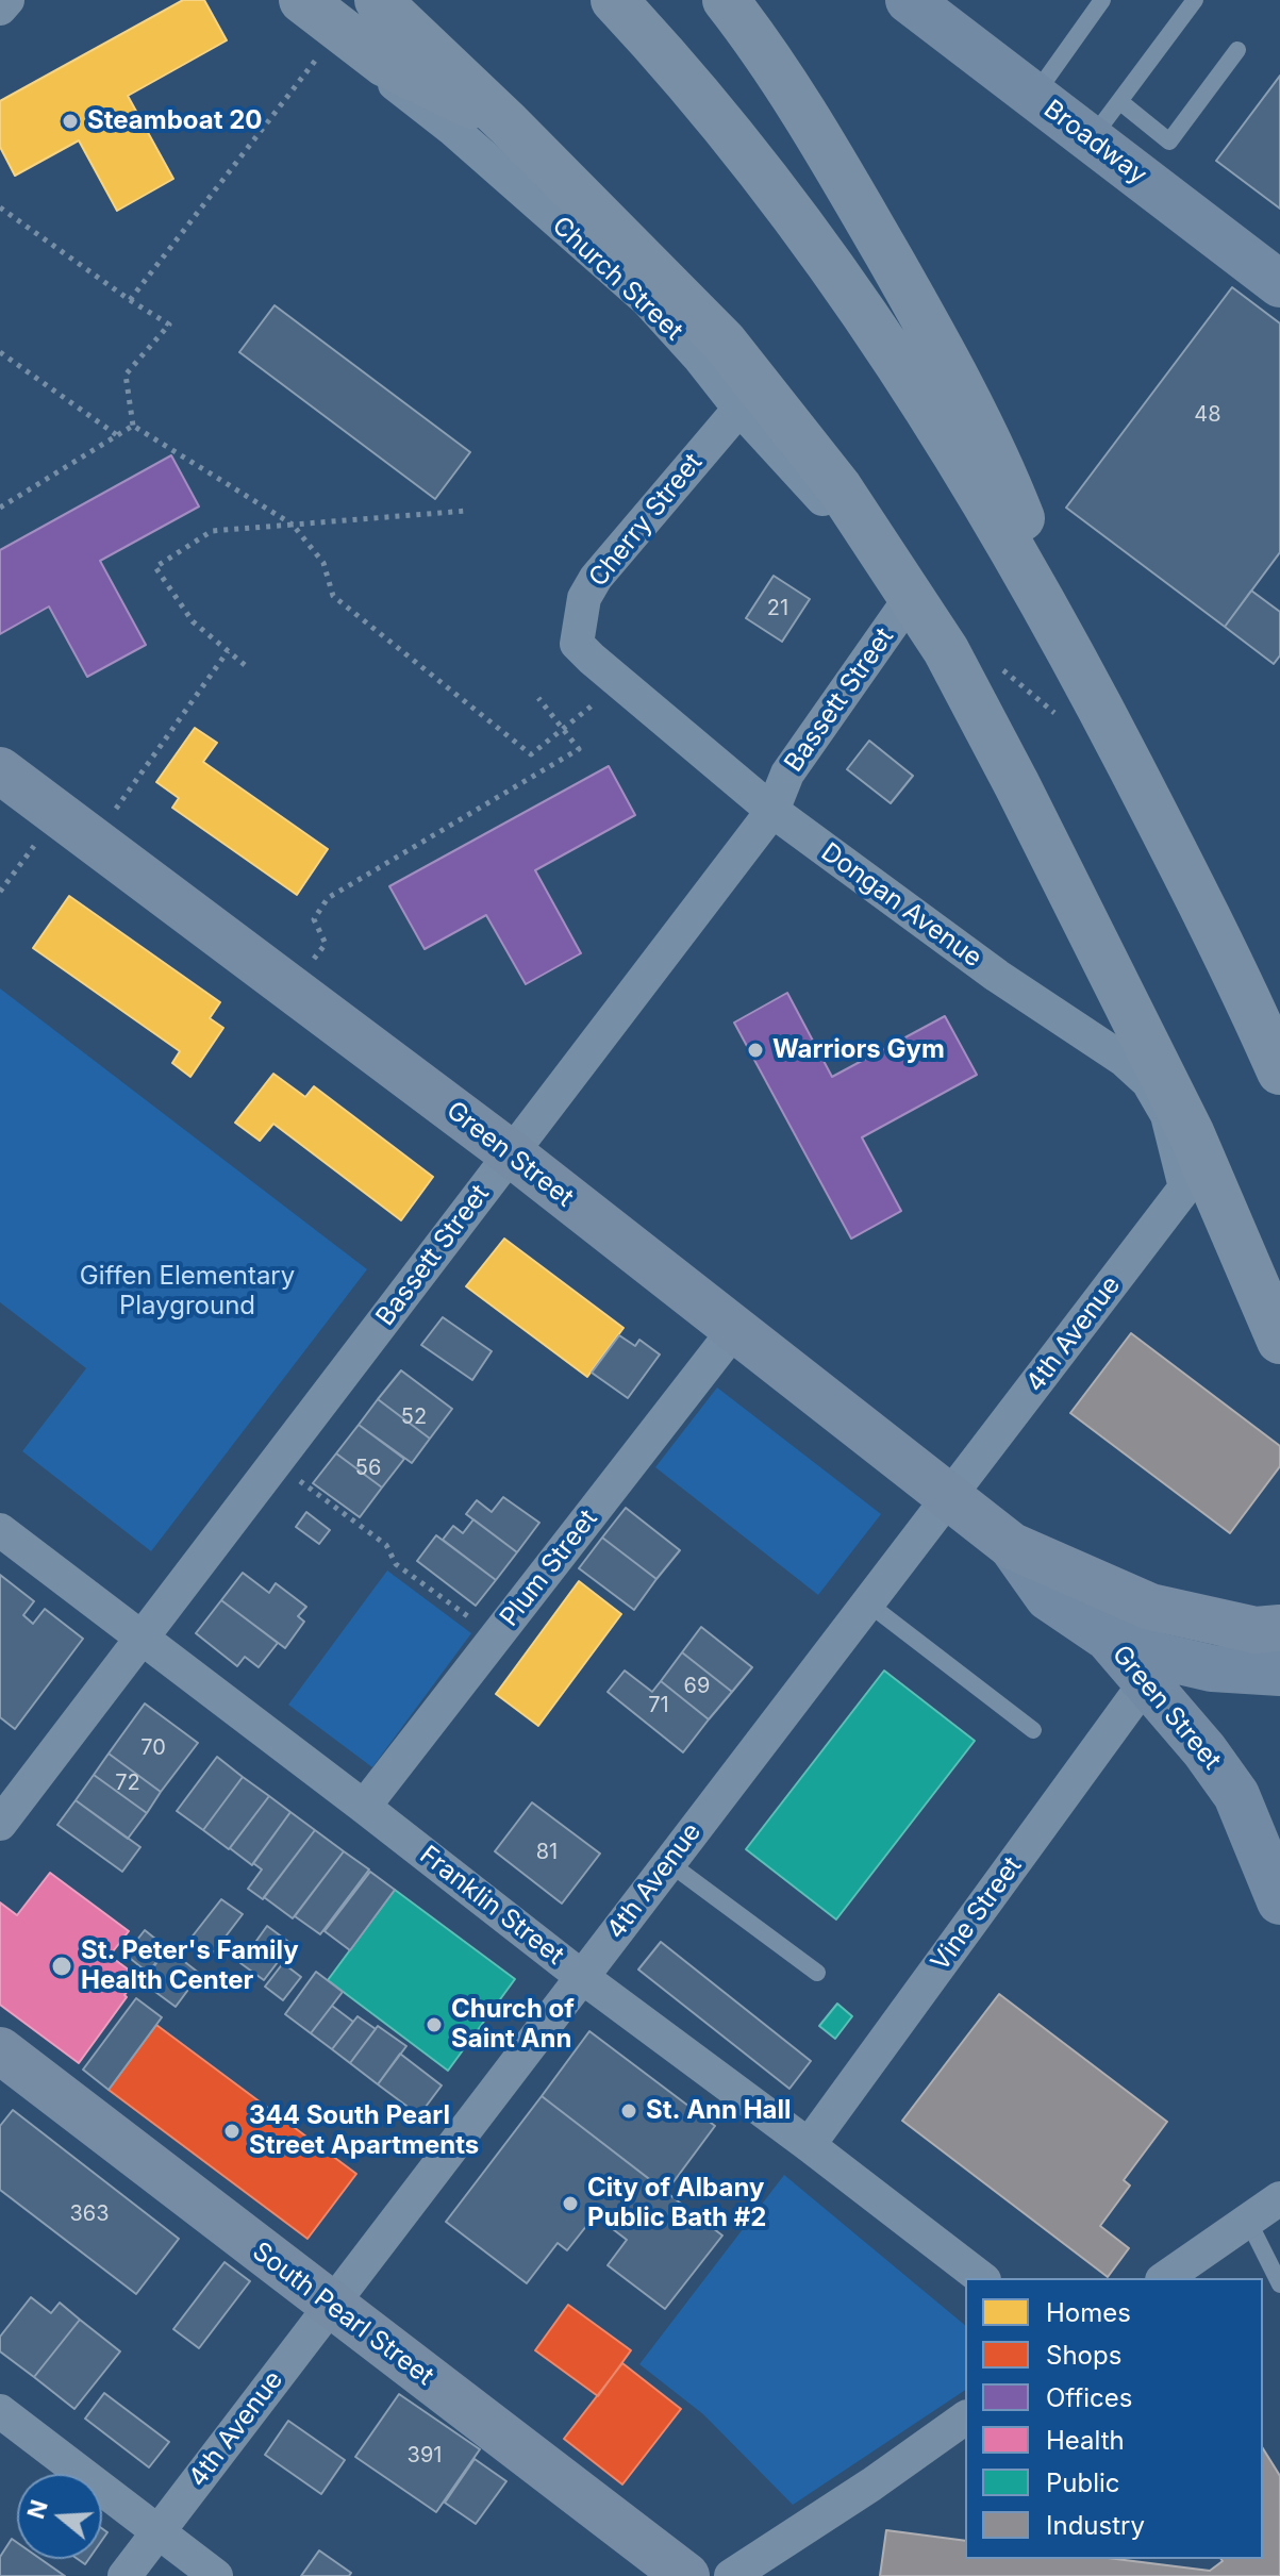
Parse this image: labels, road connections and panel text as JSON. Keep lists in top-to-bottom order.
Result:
{
  "streets": {
    "main road": ["Green Street", "South Pearl Street"],
    "street": [
      "Broadway",
      "Church Street",
      "Cherry Street",
      "Bassett Street",
      "Dongan Avenue",
      "4th Avenue",
      "Plum Street",
      "Franklin Street",
      "Vine Street"
    ]
  },
  "crossings": [
    ["Church Street", "Cherry Street"],
    ["Church Street", "Bassett Street"],
    ["Cherry Street", "Dongan Avenue"],
    ["Bassett Street", "Dongan Avenue"],
    ["Bassett Street", "Green Street"],
    ["Bassett Street", "Franklin Street"],
    ["Dongan Avenue", "4th Avenue"],
    ["Green Street", "4th Avenue"],
    ["Green Street", "Plum Street"],
    ["Green Street", "Vine Street"],
    ["4th Avenue", "Franklin Street"],
    ["4th Avenue", "South Pearl Street"],
    ["Plum Street", "Franklin Street"],
    ["Franklin Street", "Vine Street"]
  ],
  "parks": ["Giffen Elementary Playground"],
  "places": [
    "Steamboat 20",
    "Warriors Gym",
    "St. Peter's Family Health Center",
    "Church of Saint Ann",
    "St. Ann Hall",
    "344 South Pearl Street Apartments",
    "City of Albany Public Bath #2"
  ],
  "house_numbers": [
    "48",
    "21",
    "52",
    "56",
    "69",
    "71",
    "70",
    "72",
    "81",
    "363",
    "391"
  ],
  "legend": [
    "Homes",
    "Shops",
    "Offices",
    "Health",
    "Public",
    "Industry"
  ],
  "north": "left"
}
